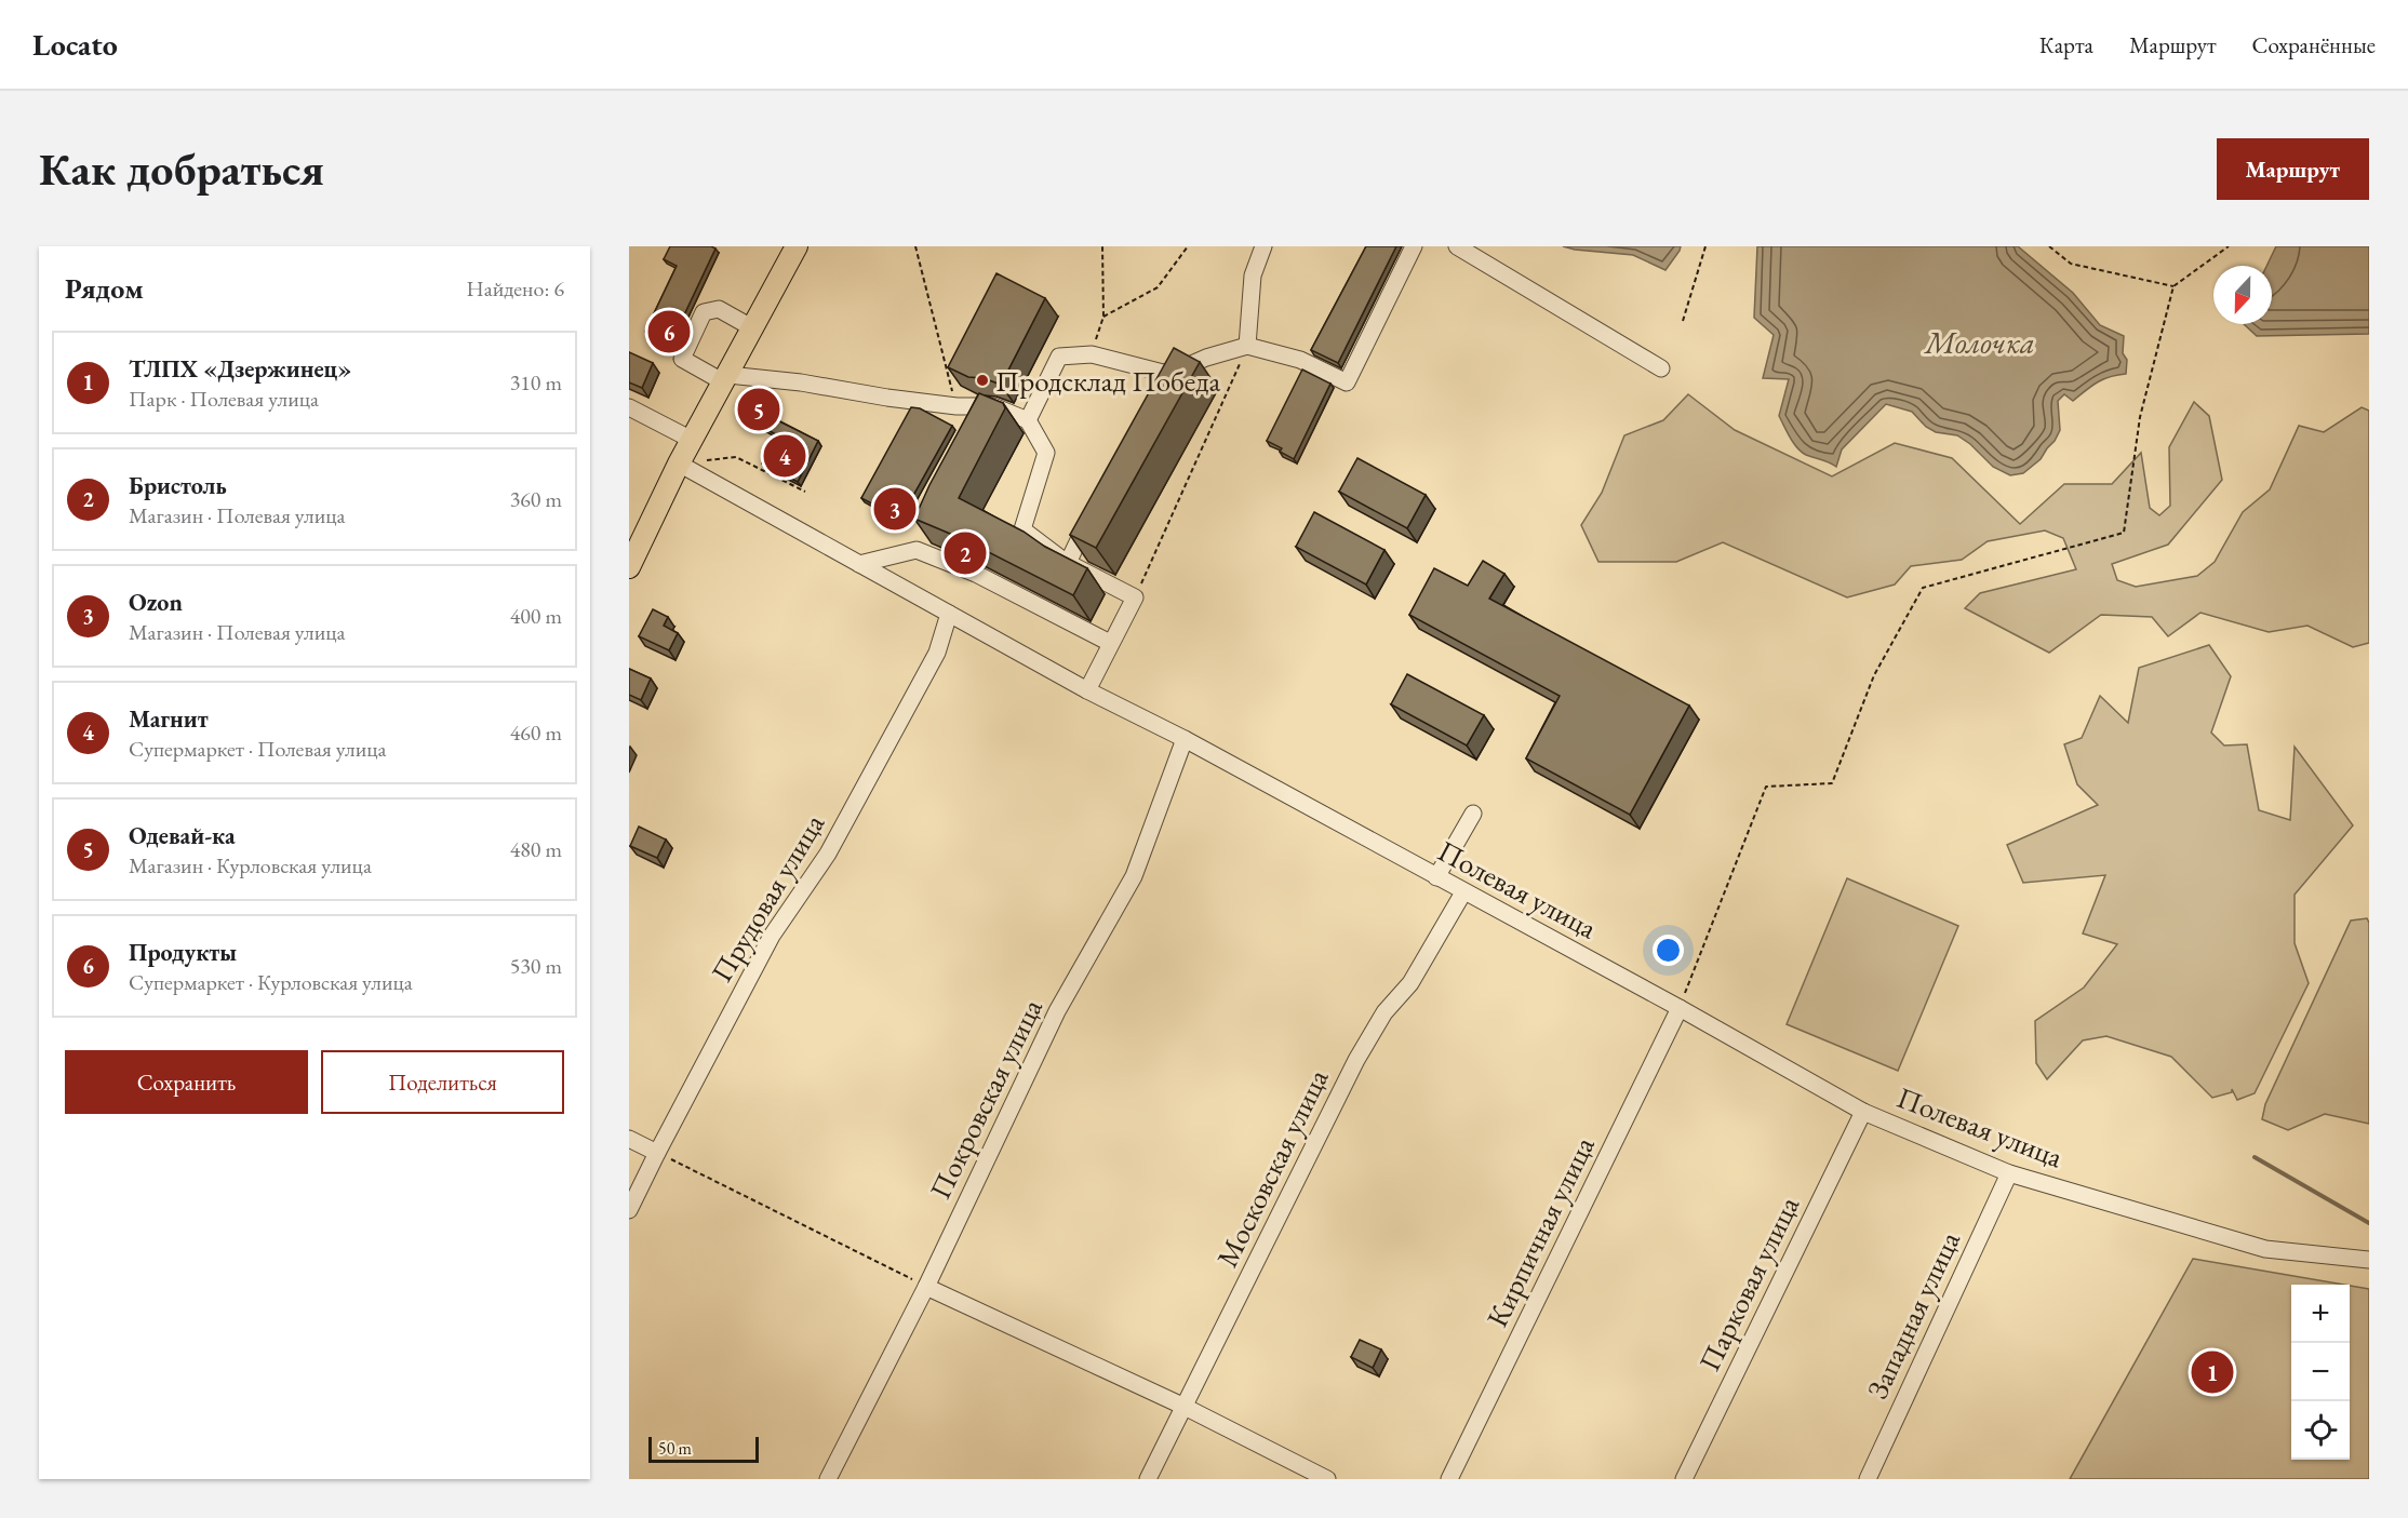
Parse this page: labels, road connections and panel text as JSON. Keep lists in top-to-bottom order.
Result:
{
  "streets": {
    "street": [
      "Полевая улица",
      "Прудовая улица",
      "Покровская улица",
      "Московская улица",
      "Кирпичная улица",
      "Парковая улица",
      "Западная улица"
    ]
  },
  "crossings": [
    ["Полевая улица", "Прудовая улица"],
    ["Полевая улица", "Покровская улица"],
    ["Полевая улица", "Московская улица"],
    ["Полевая улица", "Кирпичная улица"],
    ["Полевая улица", "Парковая улица"],
    ["Полевая улица", "Западная улица"]
  ],
  "water": ["Молочка"],
  "places": ["Продсклад Победа"],
  "scale_bar": "50 m",
  "north": "bottom",
  "page": {
    "header": "Locato",
    "nav": ["Карта", "Маршрут", "Сохранённые"],
    "buttons": [
      "Маршрут",
      ["Сохранить", "Поделиться"]
    ],
    "title": "Как добраться",
    "heading": ["Рядом", "Найдено: 6"],
    "pins": [
      "6",
      "5",
      "4",
      "3",
      "2",
      "1"
    ],
    "list": [
      {
        "mark": "1",
        "name": "ТЛПХ «Дзержинец»",
        "note": "Парк · Полевая улица",
        "value": "310 m"
      },
      {
        "mark": "2",
        "name": "Бристоль",
        "note": "Магазин · Полевая улица",
        "value": "360 m"
      },
      {
        "mark": "3",
        "name": "Ozon",
        "note": "Магазин · Полевая улица",
        "value": "400 m"
      },
      {
        "mark": "4",
        "name": "Магнит",
        "note": "Супермаркет · Полевая улица",
        "value": "460 m"
      },
      {
        "mark": "5",
        "name": "Одевай-ка",
        "note": "Магазин · Курловская улица",
        "value": "480 m"
      },
      {
        "mark": "6",
        "name": "Продукты",
        "note": "Супермаркет · Курловская улица",
        "value": "530 m"
      }
    ],
    "map_buttons": ["+", "−"],
    "scale": "50 m"
  }
}
